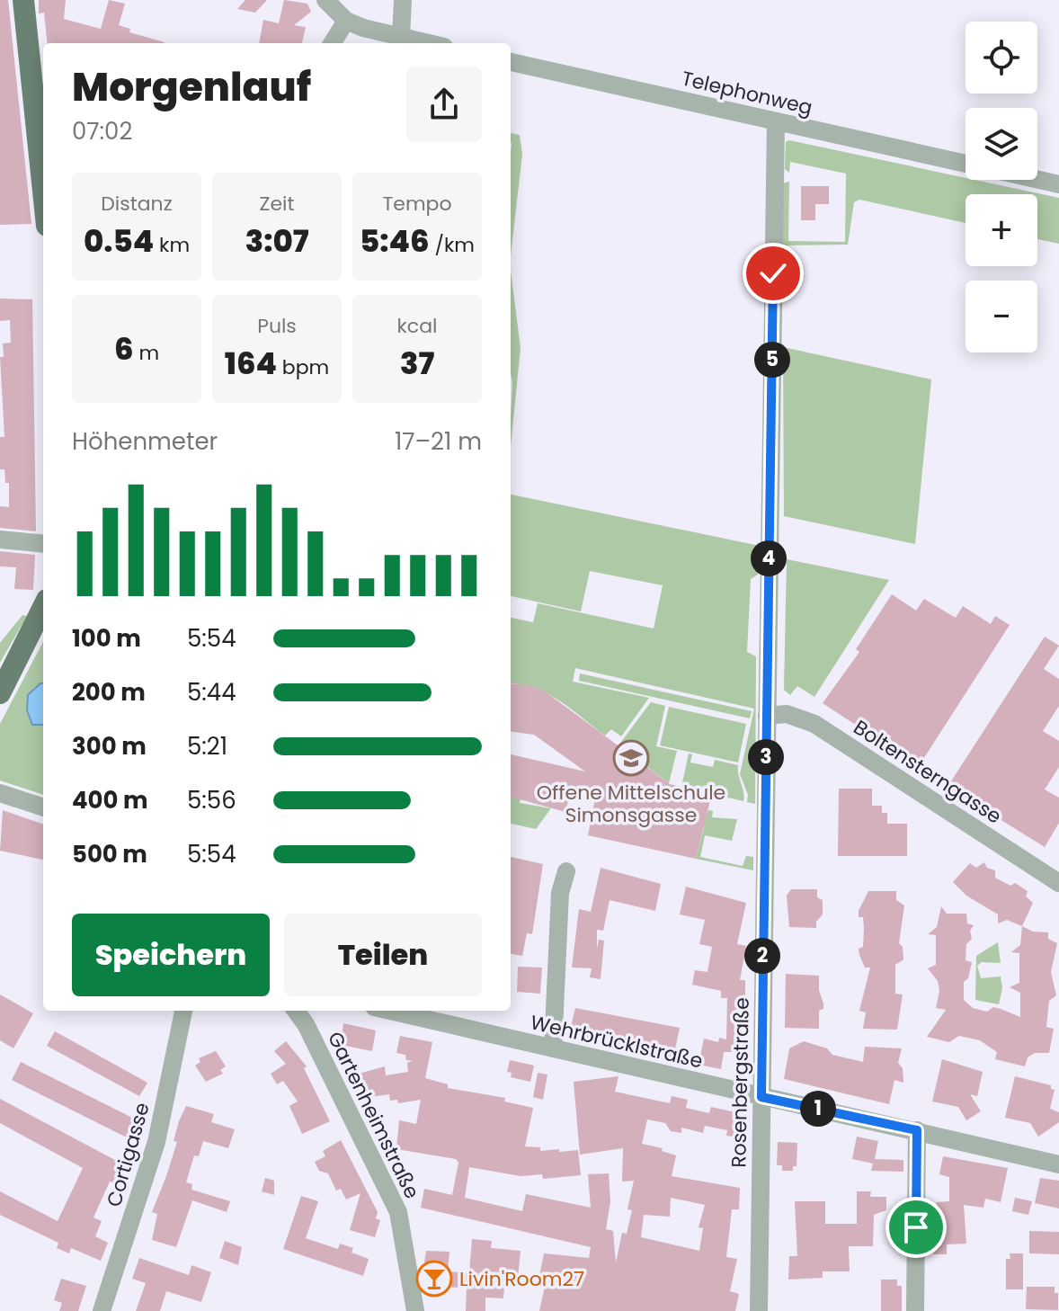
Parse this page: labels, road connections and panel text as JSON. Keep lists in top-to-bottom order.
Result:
{
  "streets": {
    "street": [
      "Telephonweg",
      "Boltensterngasse",
      "Wehrbrücklstraße",
      "Rosenbergstraße",
      "Gartenheimstraße",
      "Cortigasse"
    ]
  },
  "crossings": [
    ["Telephonweg", "Rosenbergstraße"],
    ["Boltensterngasse", "Rosenbergstraße"],
    ["Wehrbrücklstraße", "Rosenbergstraße"]
  ],
  "places": {
    "school or university": ["Offene Mittelschule Simonsgasse"],
    "bar": ["Livin'Room27"]
  },
  "page": {
    "map_buttons": ["+", "−"],
    "heading": ["Morgenlauf", "07:02"],
    "stats": [
      ["Distanz", "0.54 km"],
      ["Zeit", "3:07"],
      ["Tempo", "5:46 /km"],
      ["6 m"],
      ["Puls", "164 bpm"],
      ["kcal", "37"]
    ],
    "pins": [
      "5",
      "4",
      "3",
      "2",
      "1"
    ],
    "chart": ["Höhenmeter", "17–21 m"],
    "list": [
      {
        "name": "100 m",
        "note": "5:54"
      },
      {
        "name": "200 m",
        "note": "5:44"
      },
      {
        "name": "300 m",
        "note": "5:21"
      },
      {
        "name": "400 m",
        "note": "5:56"
      },
      {
        "name": "500 m",
        "note": "5:54"
      }
    ],
    "buttons": ["Speichern", "Teilen"]
  }
}
